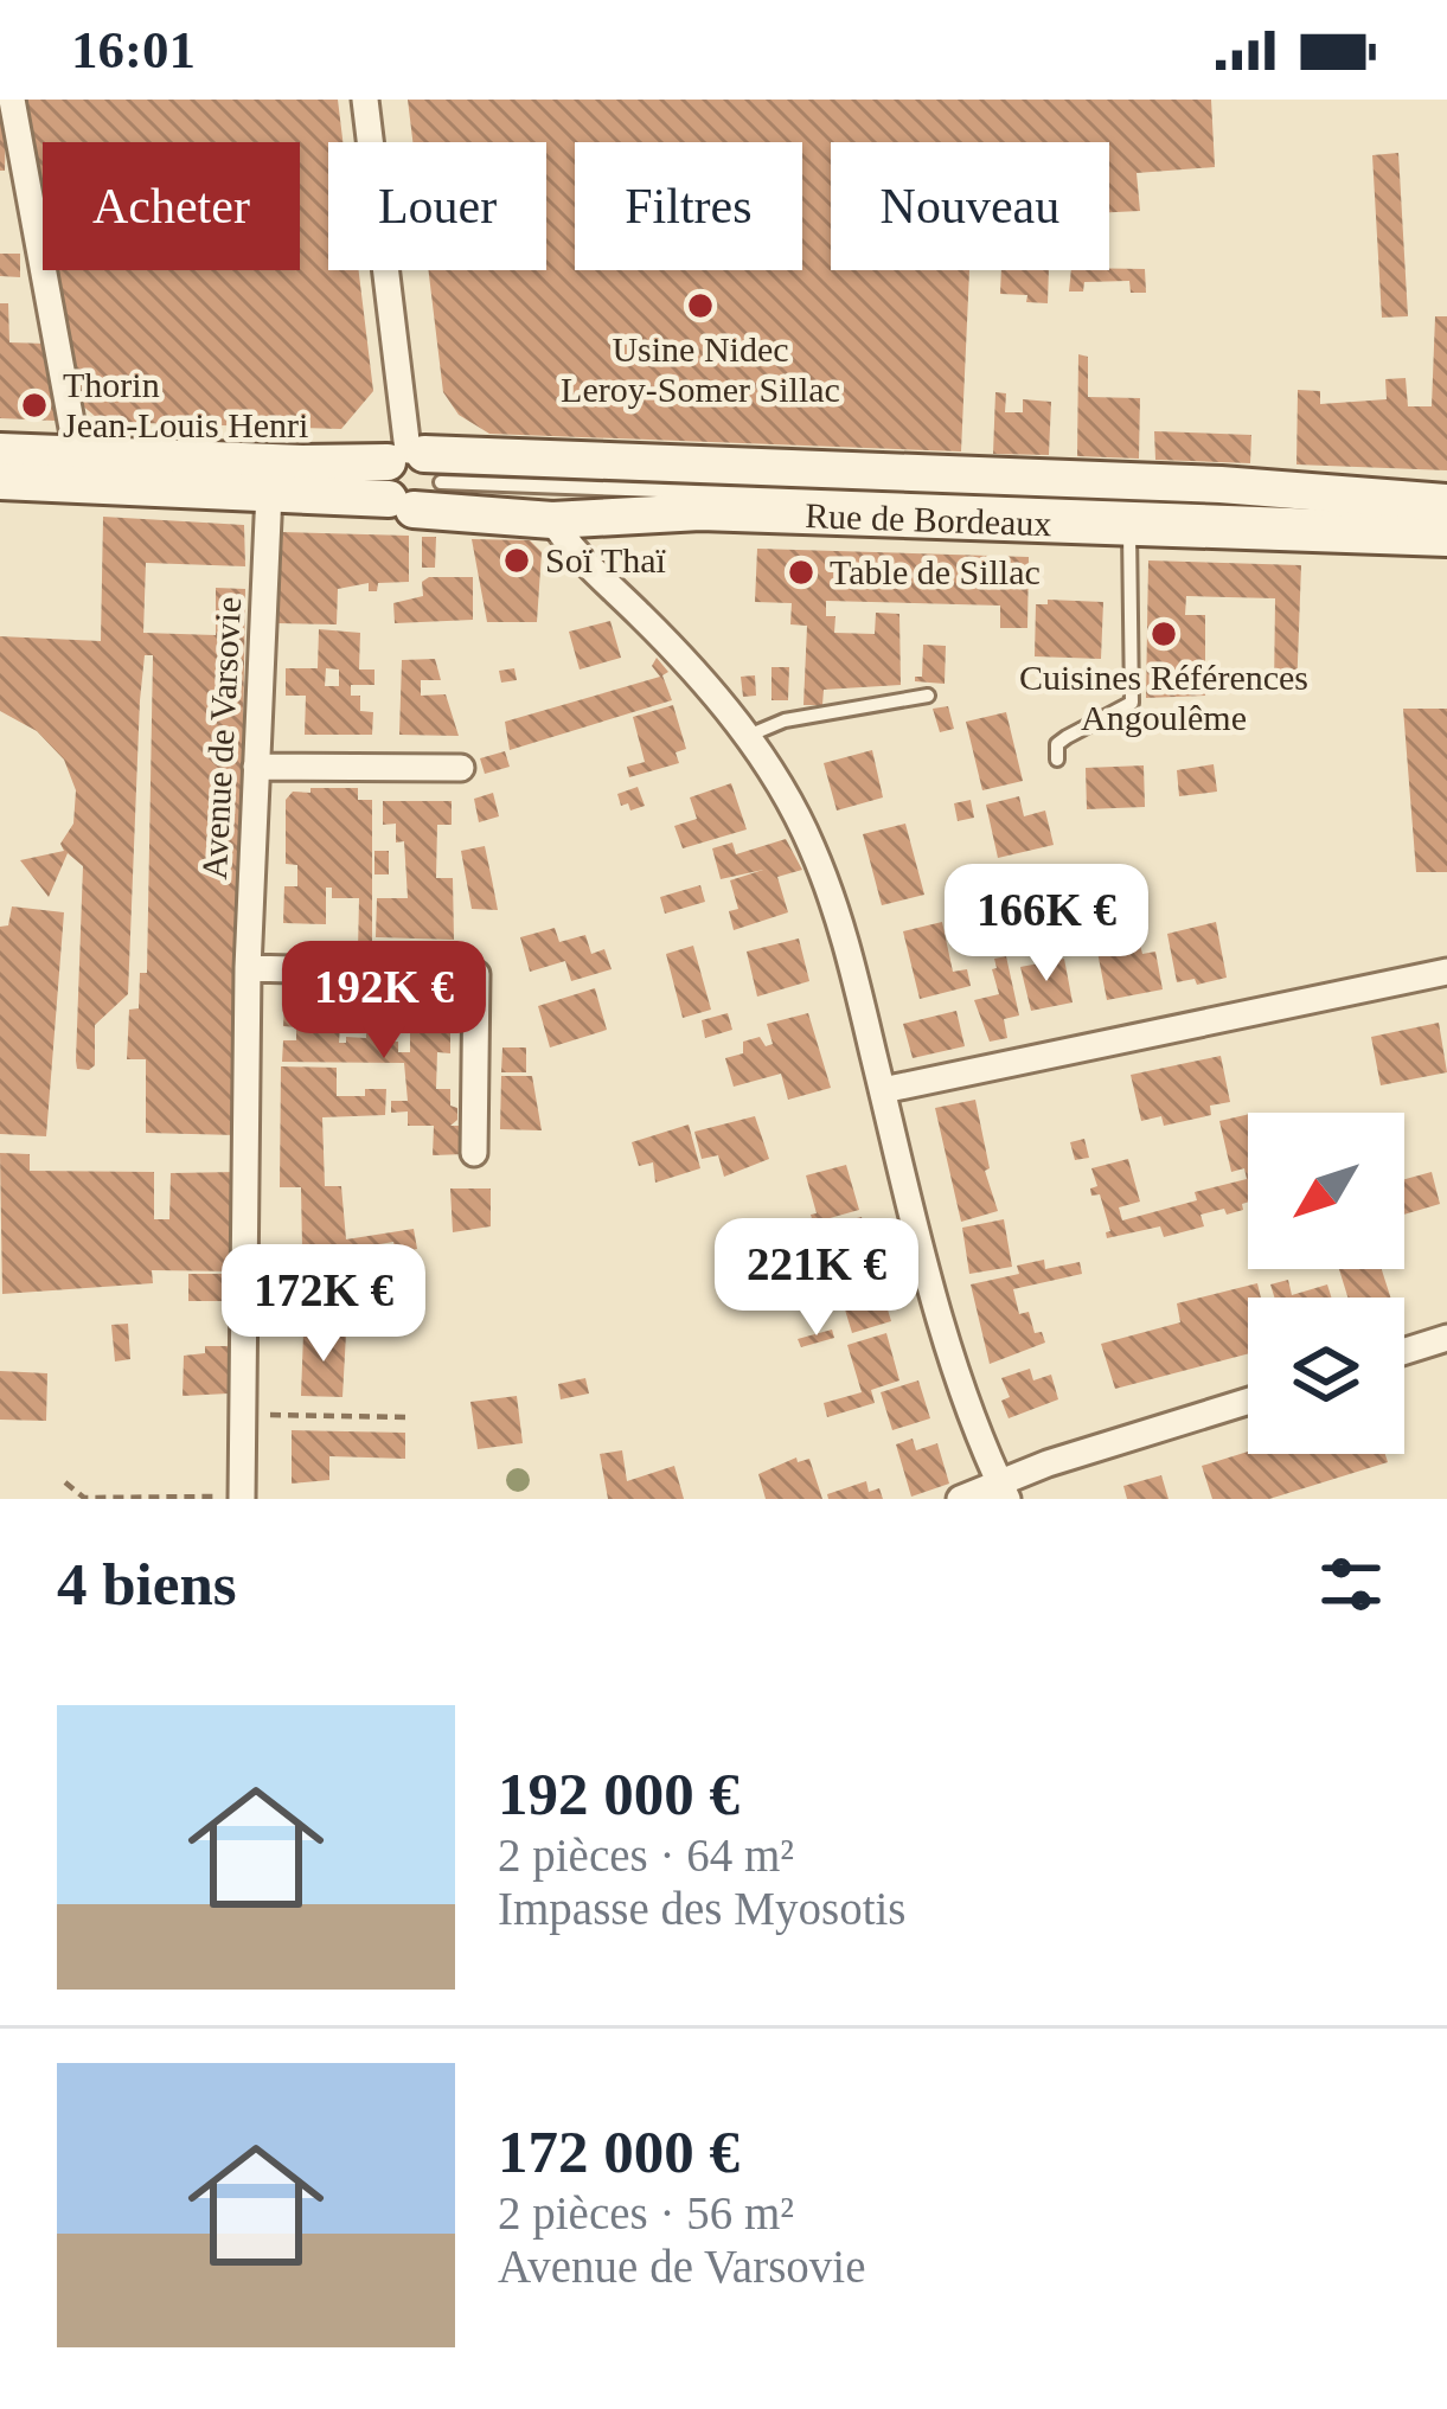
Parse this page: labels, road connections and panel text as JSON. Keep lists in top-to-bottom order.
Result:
{
  "streets": {
    "main road": ["Rue de Bordeaux"],
    "street": ["Avenue de Varsovie"]
  },
  "crossings": [
    ["Rue de Bordeaux", "Avenue de Varsovie"]
  ],
  "places": [
    "Usine Nidec Leroy-Somer Sillac",
    "Thorin Jean-Louis Henri",
    "Soï Thaï",
    "Table de Sillac",
    "Cuisines Références Angoulême"
  ],
  "north": "bottom left",
  "page": {
    "status": "16:01",
    "chip": [
      "Acheter",
      "Louer",
      "Filtres",
      "Nouveau"
    ],
    "price": [
      "166K €",
      "192K €",
      "221K €",
      "172K €"
    ],
    "heading": "4 biens",
    "list": [
      {
        "name": "192 000 €",
        "note": "2 pièces · 64 m² · Impasse des Myosotis"
      },
      {
        "name": "172 000 €",
        "note": "2 pièces · 56 m² · Avenue de Varsovie"
      }
    ]
  }
}
